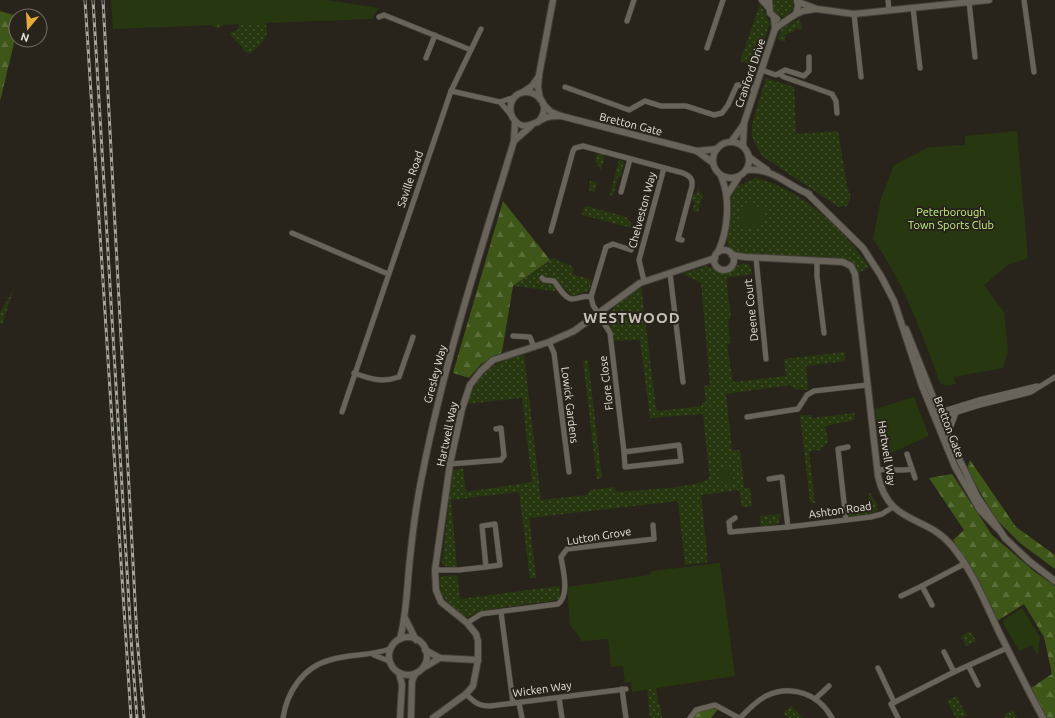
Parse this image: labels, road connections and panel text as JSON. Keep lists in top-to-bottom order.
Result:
{
  "streets": {
    "street": [
      "Cranford Drive",
      "Bretton Gate",
      "Saville Road",
      "Chelveston Way",
      "Deene Court",
      "Gresley Way",
      "Flore Close",
      "Lowick Gardens",
      "Hartwell Way",
      "Ashton Road",
      "Lutton Grove",
      "Wicken Way"
    ]
  },
  "crossings": [
    ["Cranford Drive", "Bretton Gate"],
    ["Bretton Gate", "Gresley Way"],
    ["Chelveston Way", "Hartwell Way"],
    ["Deene Court", "Hartwell Way"],
    ["Flore Close", "Hartwell Way"],
    ["Lowick Gardens", "Hartwell Way"],
    ["Hartwell Way", "Ashton Road"],
    ["Hartwell Way", "Lutton Grove"],
    ["Hartwell Way", "Wicken Way"]
  ],
  "districts": ["WESTWOOD"],
  "parks": ["Peterborough Town Sports Club"],
  "north": "bottom"
}
